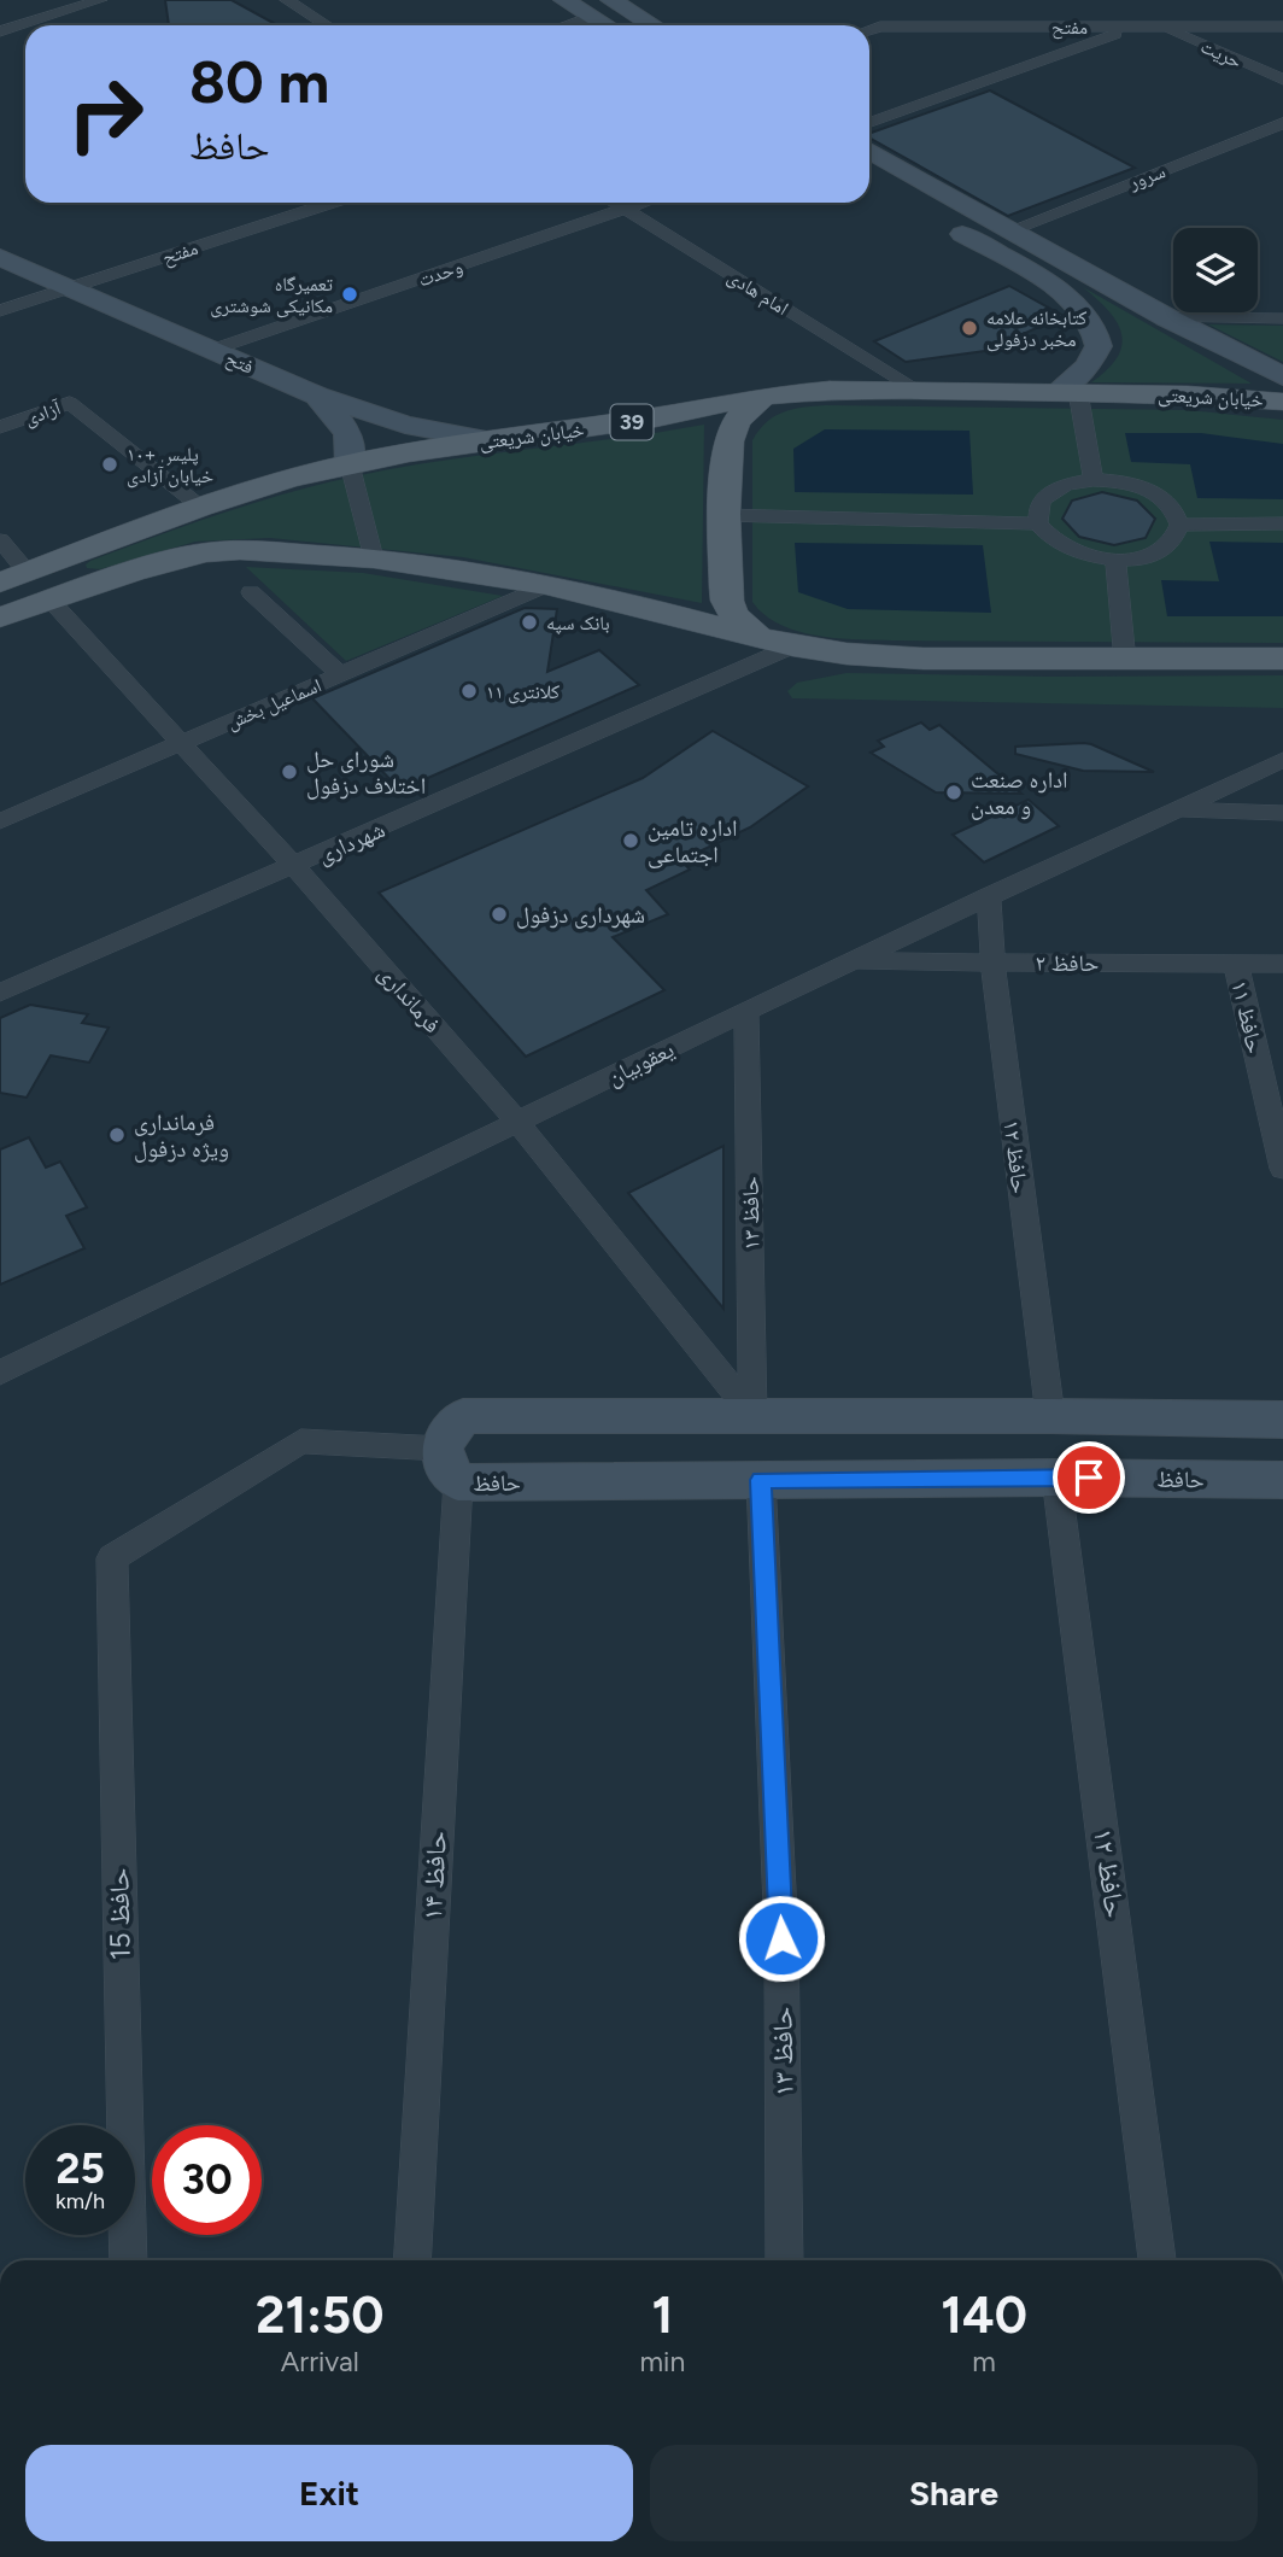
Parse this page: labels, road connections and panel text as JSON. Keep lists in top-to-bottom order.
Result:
{
  "streets": {
    "main road": [
      "فتح",
      "خیابان شریعتی",
      "39",
      "حافظ"
    ],
    "street": [
      "مفتح",
      "حریت",
      "سرور",
      "وحدت",
      "امام هادی",
      "آزادی",
      "اسماعیل بخش",
      "شهرداری",
      "حافظ ۲",
      "فرمانداری",
      "حافظ ۱۱",
      "یعقوبیان",
      "حافظ ۱۲",
      "حافظ ۱۳",
      "حافظ ۱۴",
      "حافظ 15"
    ]
  },
  "crossings": [
    ["مفتح", "حریت"],
    ["مفتح", "فتح"],
    ["وحدت", "امام هادی"],
    ["وحدت", "فتح"],
    ["امام هادی", "خیابان شریعتی"],
    ["فتح", "خیابان شریعتی"],
    ["خیابان شریعتی", "آزادی"],
    ["اسماعیل بخش", "فرمانداری"],
    ["شهرداری", "فرمانداری"],
    ["حافظ ۲", "حافظ ۱۱"],
    ["حافظ ۲", "یعقوبیان"],
    ["حافظ ۲", "حافظ ۱۲"],
    ["فرمانداری", "یعقوبیان"],
    ["فرمانداری", "حافظ ۱۳"],
    ["یعقوبیان", "حافظ ۱۲"],
    ["یعقوبیان", "حافظ ۱۳"],
    ["حافظ ۱۲", "حافظ"],
    ["حافظ ۱۳", "حافظ"],
    ["حافظ", "حافظ ۱۴"],
    ["حافظ", "حافظ 15"],
    ["حافظ ۱۴", "حافظ 15"]
  ],
  "places": [
    "تعمیرگاه مکانیکی شوشتری",
    "کتابخانه علامه مخبر دزفولی",
    "پلیس +۱۰ خیابان آزادی",
    "بانک سپه",
    "کلانتری ۱۱",
    "شورای حل اختلاف دزفول",
    "اداره صنعت و معدن",
    "اداره تامین اجتماعی",
    "شهرداری دزفول",
    "فرمانداری ویژه دزفول"
  ],
  "page": {
    "turn": ["80 m", "حافظ"],
    "speed": "25 km/h",
    "limit": "30",
    "eta": [
      "21:50",
      "Arrival",
      "1",
      "min",
      "140",
      "m"
    ],
    "buttons": ["Exit", "Share"]
  }
}
